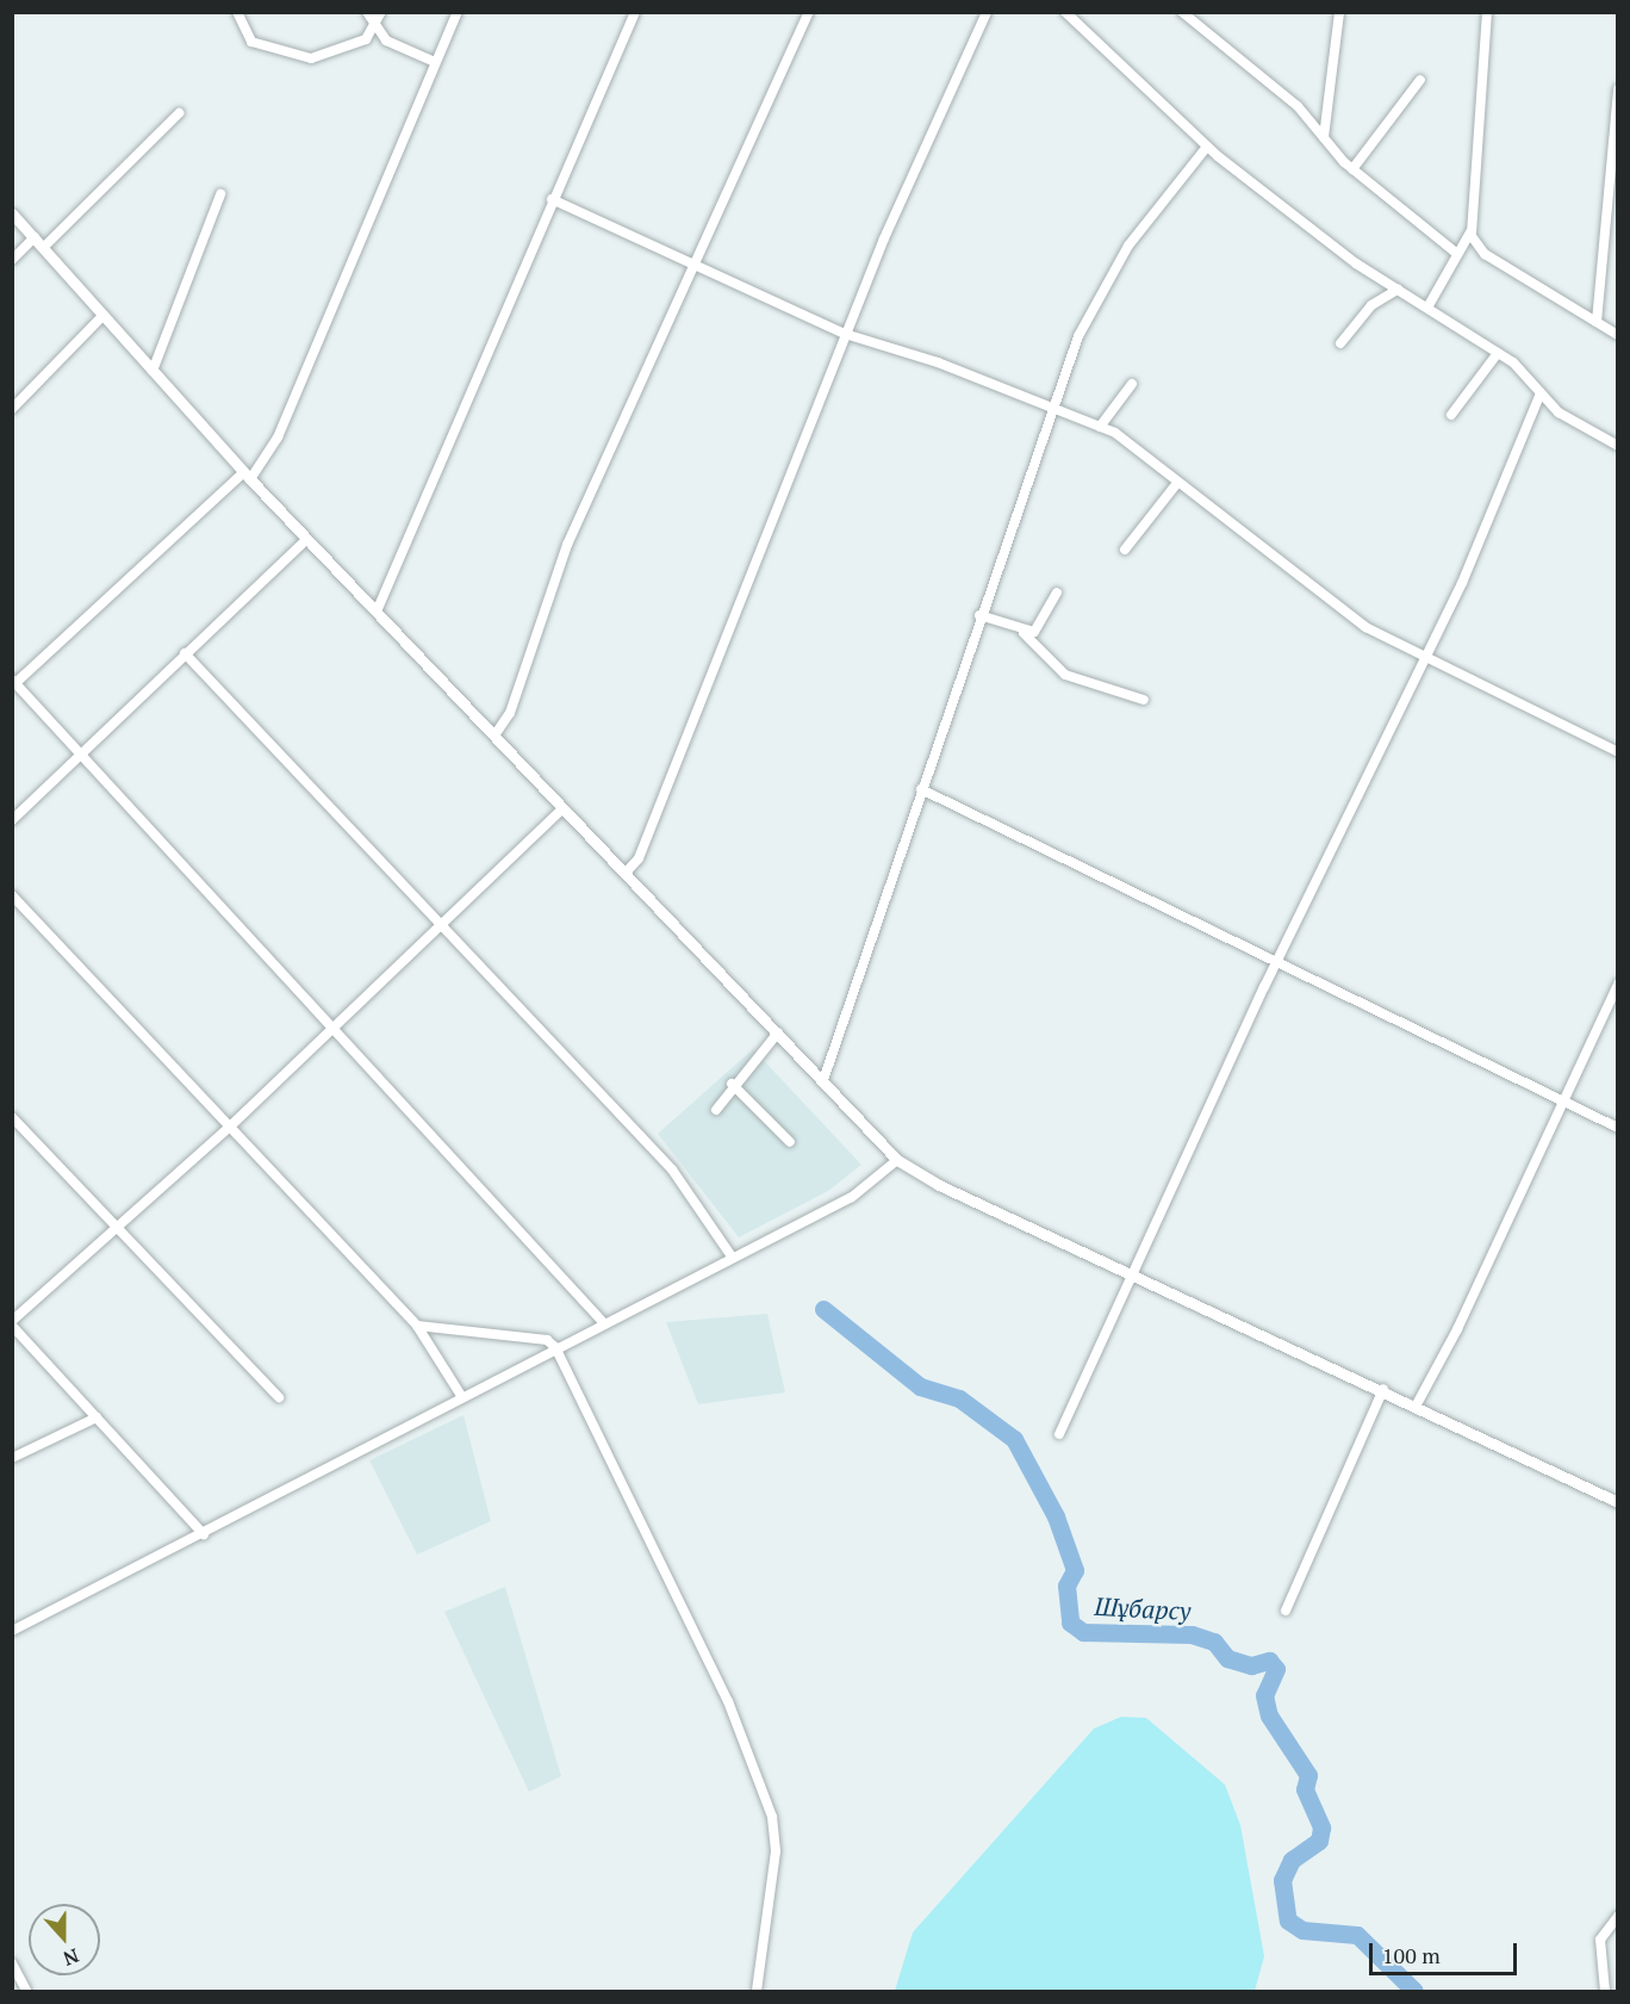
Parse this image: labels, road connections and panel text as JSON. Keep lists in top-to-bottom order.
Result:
{
  "water": ["Шұбарсу"],
  "scale_bar": "100 m",
  "north": "bottom"
}
